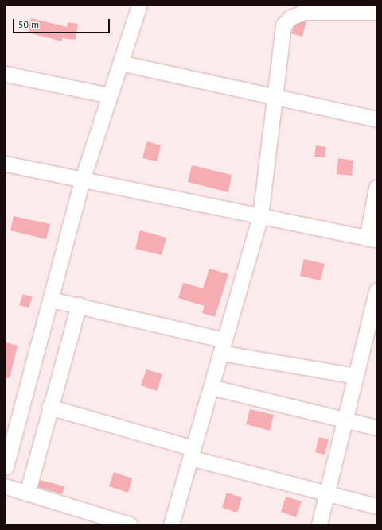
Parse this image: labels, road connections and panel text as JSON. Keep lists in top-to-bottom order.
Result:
{
  "scale_bar": "50 m"
}
